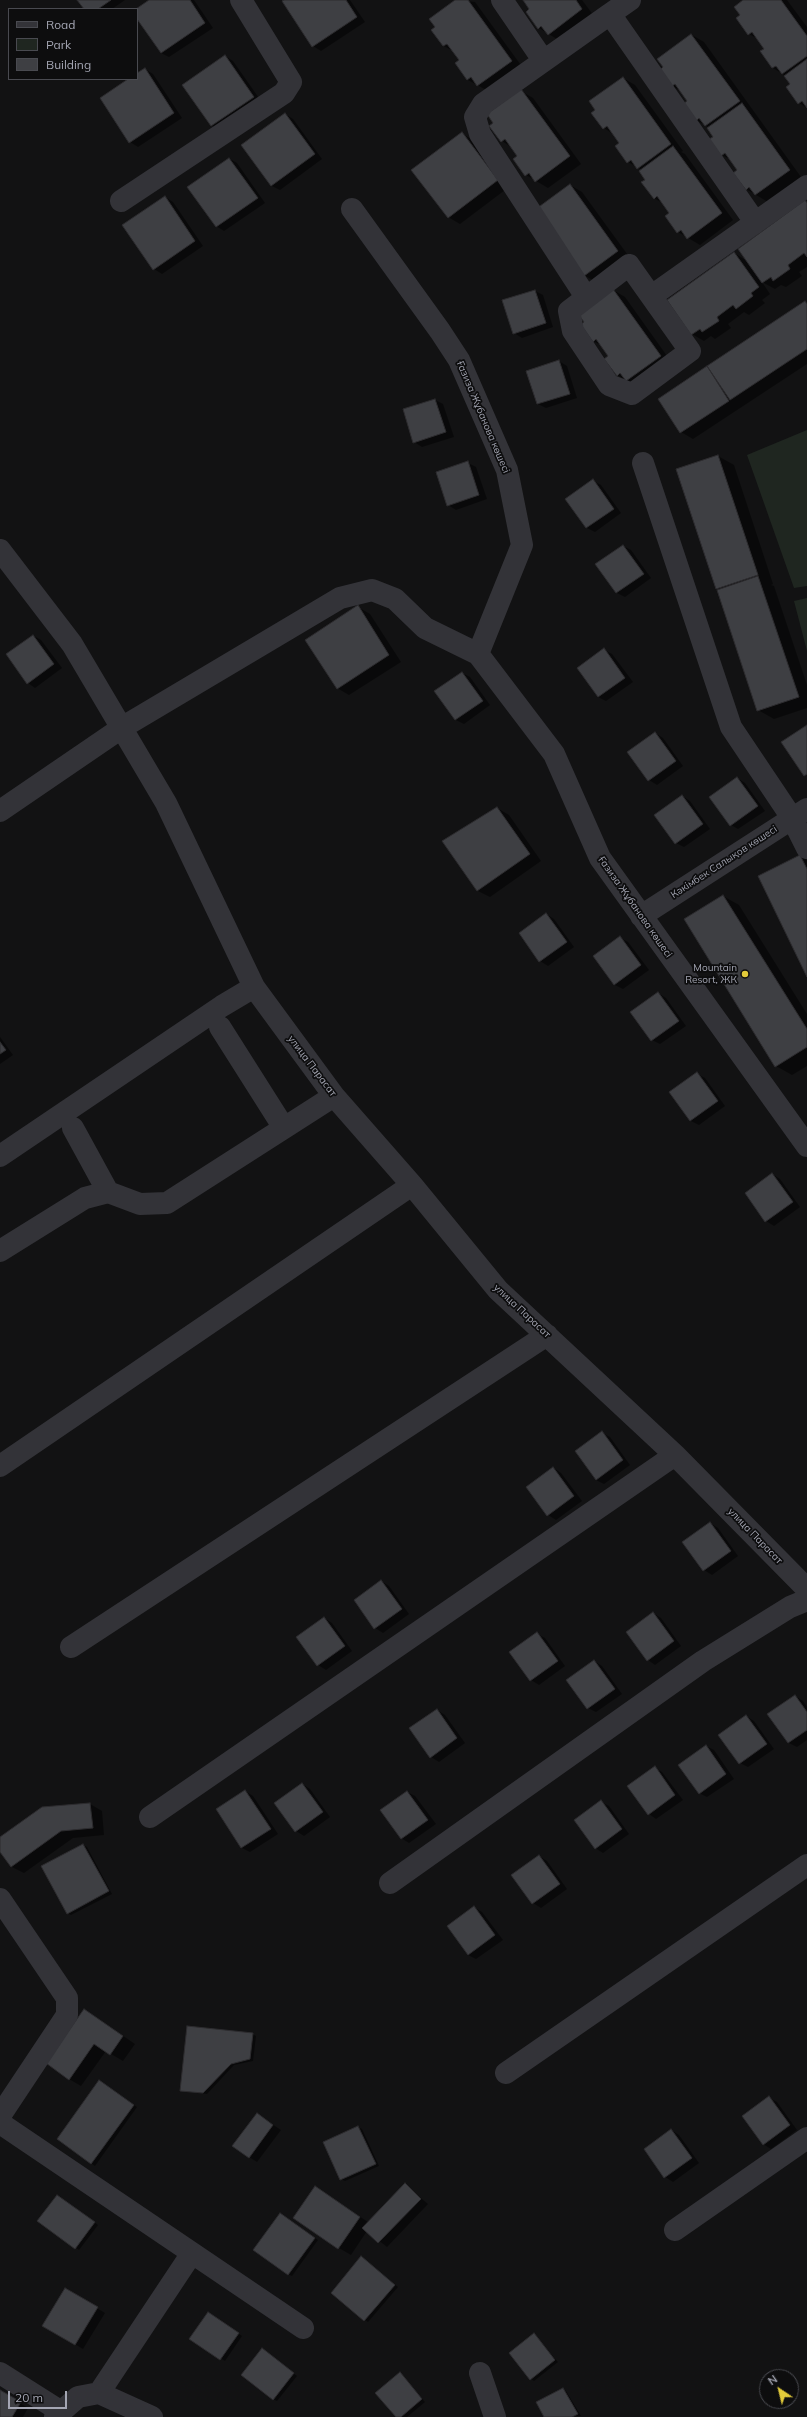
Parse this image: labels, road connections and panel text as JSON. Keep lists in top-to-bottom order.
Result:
{
  "streets": {
    "street": ["Ғазиза Жұбанова көшесі", "Кәкімбек Салықов көшесі", "улица Парасат"]
  },
  "crossings": [
    ["Ғазиза Жұбанова көшесі", "Кәкімбек Салықов көшесі"]
  ],
  "places": ["Mountain Resort, ЖК"],
  "legend": ["Road", "Park", "Building"],
  "scale_bar": "20 m",
  "north": "top left"
}
